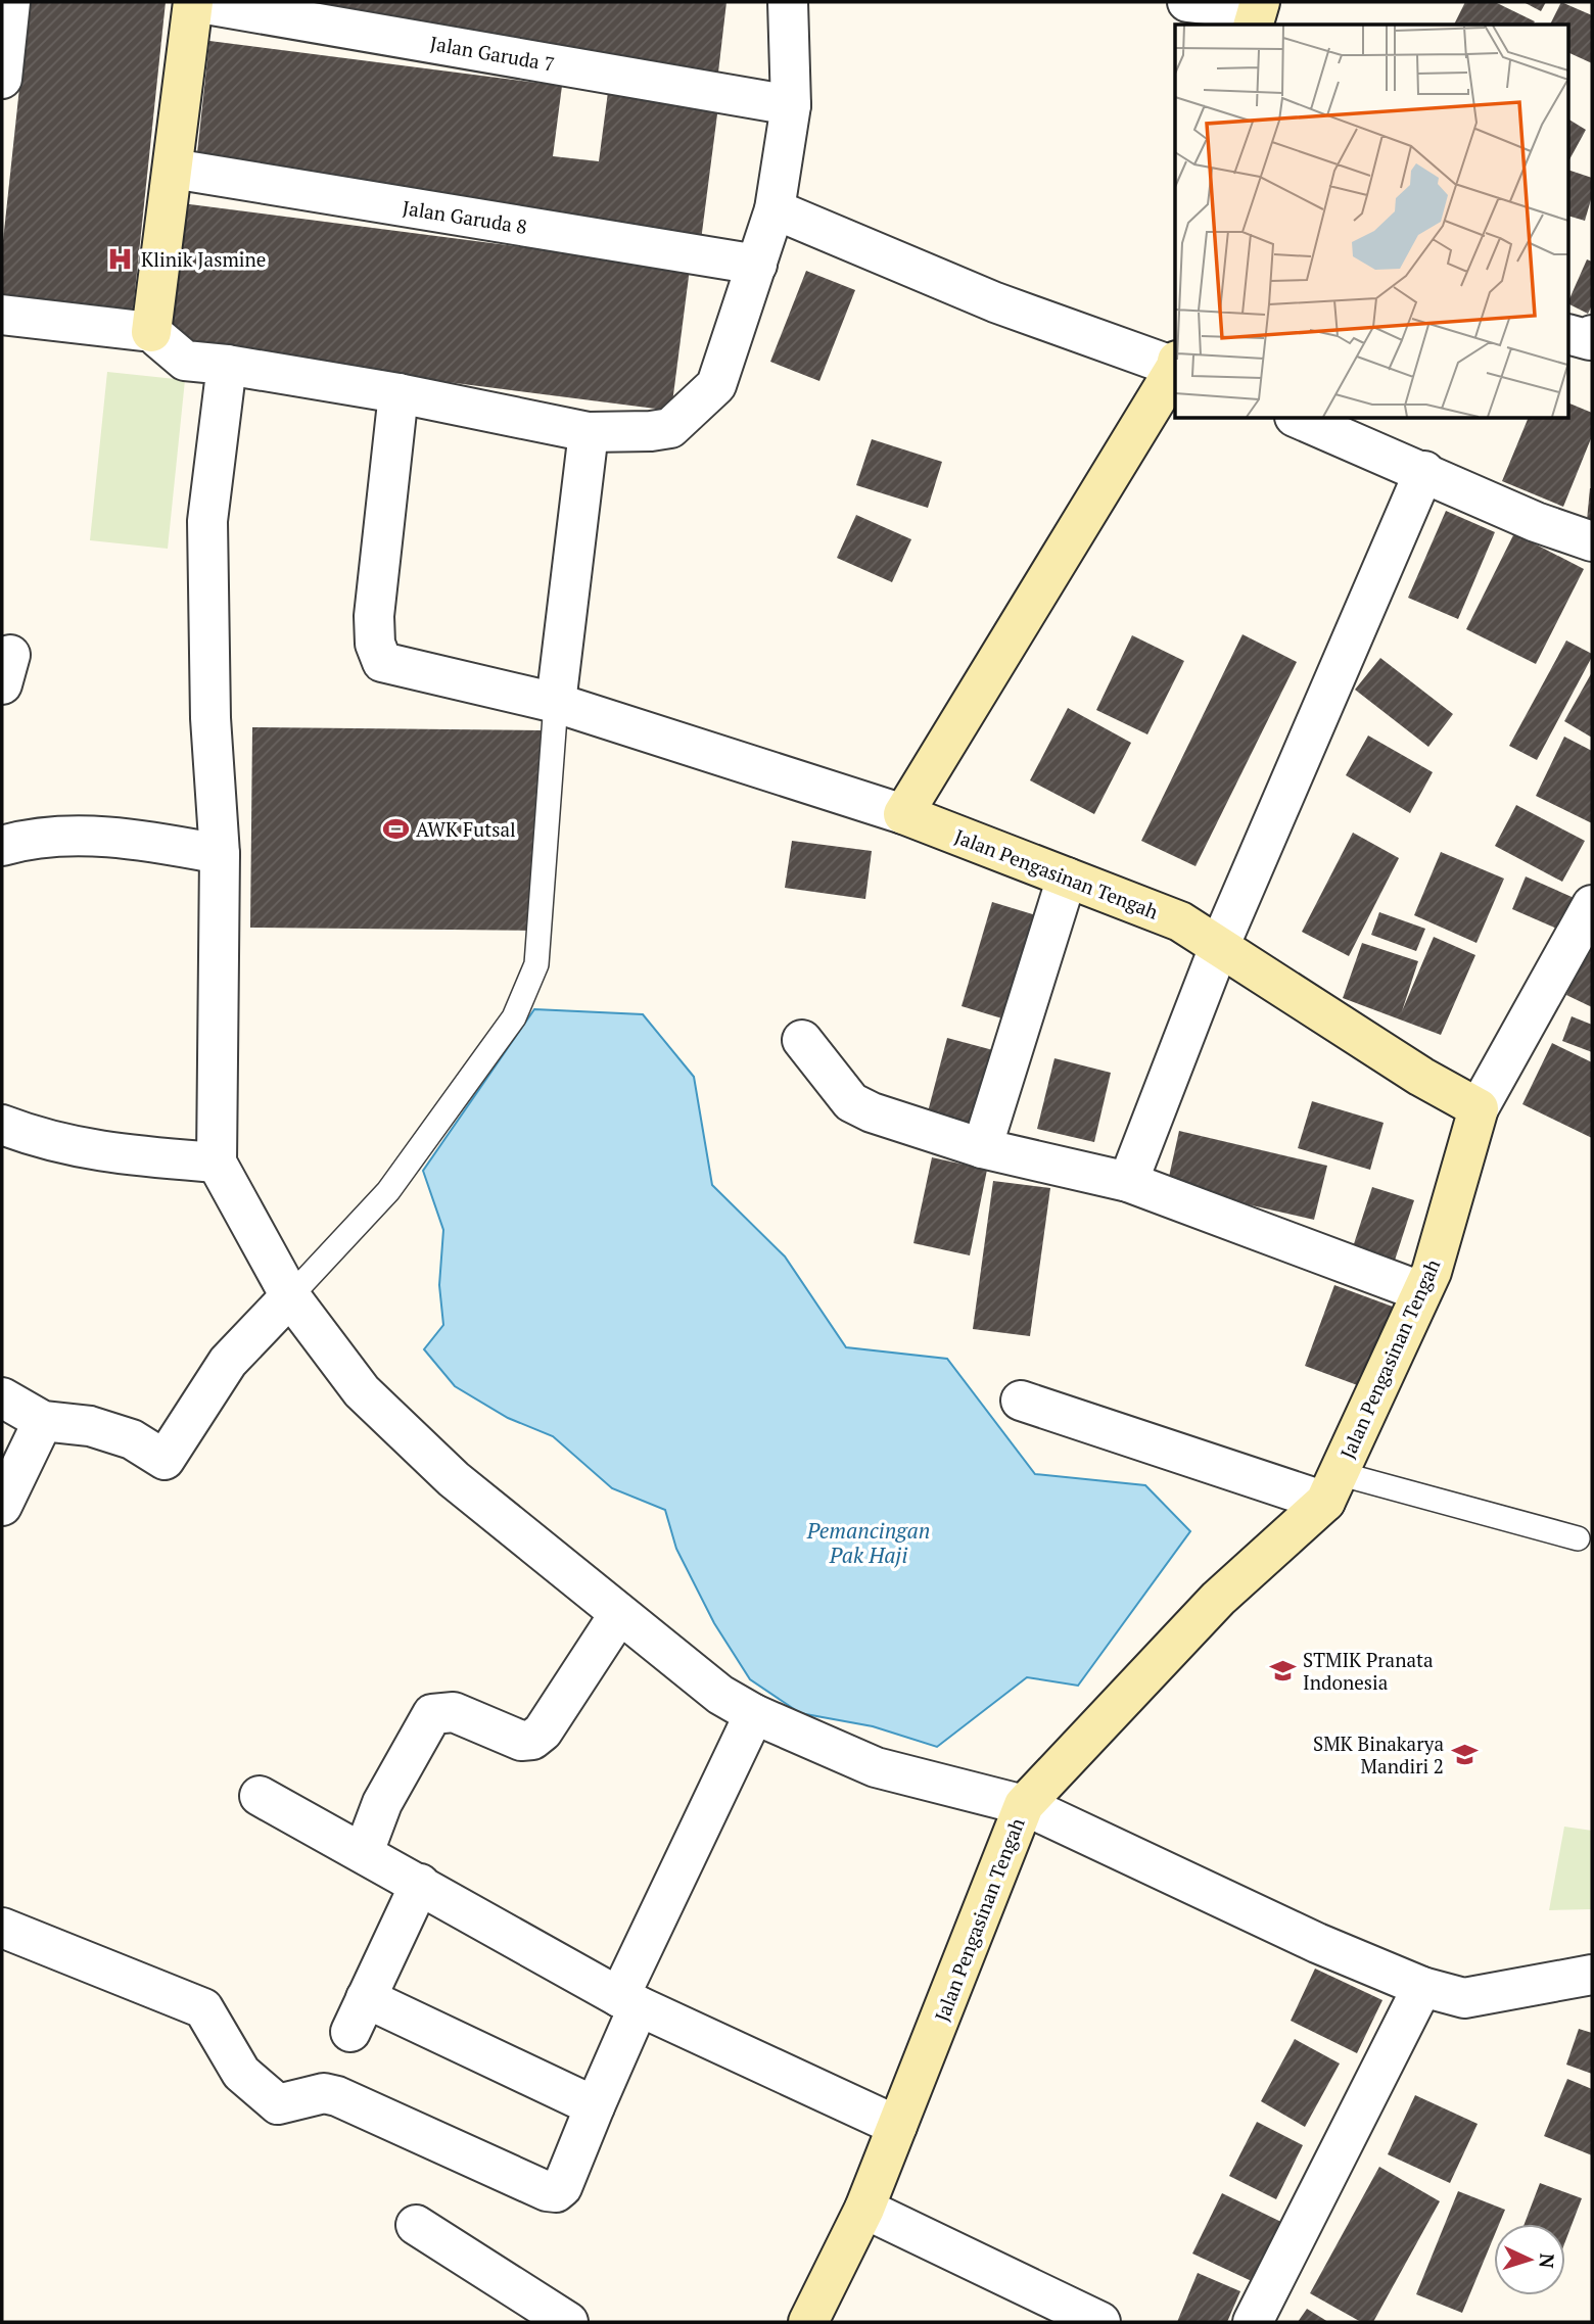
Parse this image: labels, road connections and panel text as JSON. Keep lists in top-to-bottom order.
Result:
{
  "streets": {
    "street": ["Jalan Garuda 7", "Jalan Garuda 8", "Jalan Pengasinan Tengah"]
  },
  "water": ["Pemancingan Pak Haji"],
  "places": {
    "hospital": ["Klinik Jasmine"],
    "sports": ["AWK Futsal"],
    "school or university": ["STMIK Pranata Indonesia", "SMK Binakarya Mandiri 2"]
  },
  "north": "right"
}
